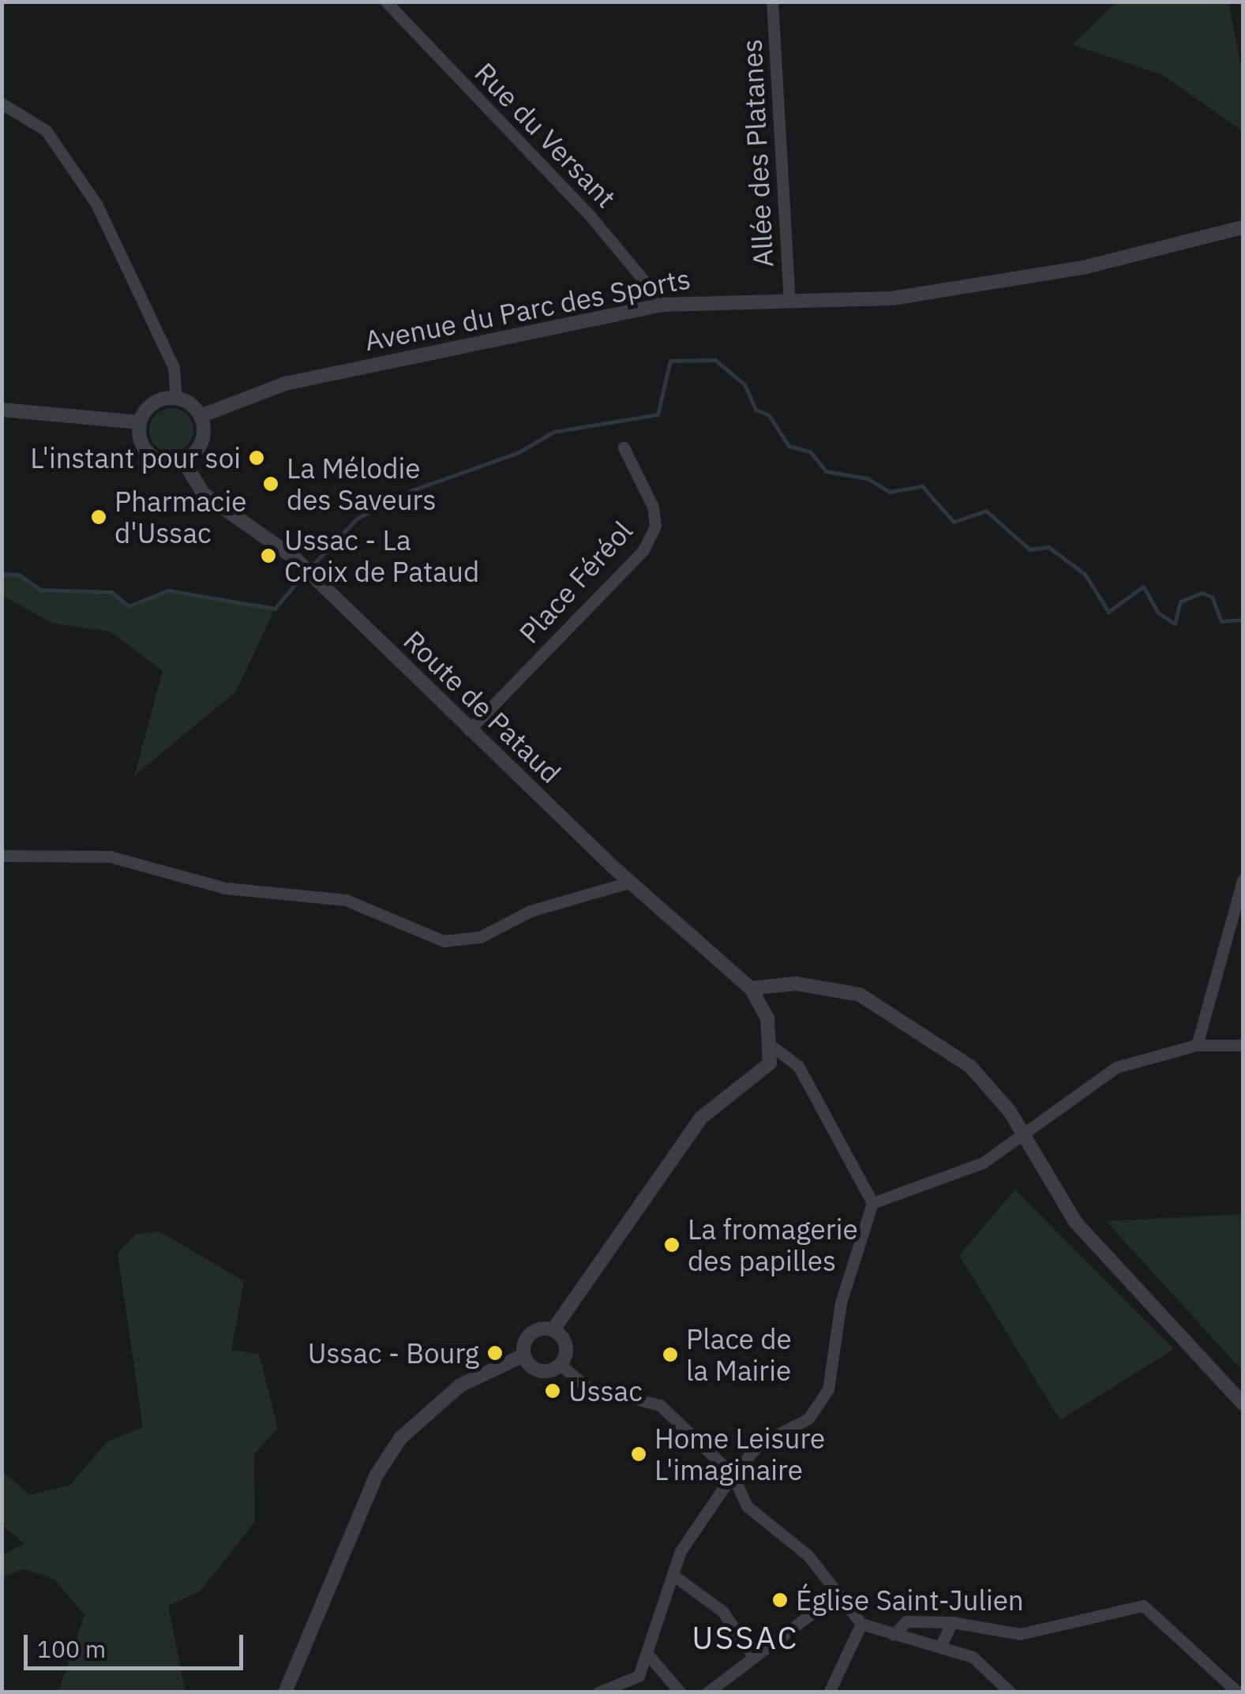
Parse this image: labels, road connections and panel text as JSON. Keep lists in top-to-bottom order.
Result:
{
  "streets": {
    "street": [
      "Rue du Versant",
      "Allée des Platanes",
      "Avenue du Parc des Sports",
      "Place Féréol",
      "Route de Pataud"
    ]
  },
  "crossings": [
    ["Rue du Versant", "Avenue du Parc des Sports"],
    ["Allée des Platanes", "Avenue du Parc des Sports"],
    ["Avenue du Parc des Sports", "Route de Pataud"],
    ["Place Féréol", "Route de Pataud"]
  ],
  "districts": ["USSAC"],
  "places": [
    "L'instant pour soi",
    "La Mélodie des Saveurs",
    "Pharmacie d'Ussac",
    "Ussac - La Croix de Pataud",
    "La fromagerie des papilles",
    "Ussac - Bourg",
    "Place de la Mairie",
    "Ussac",
    "Home Leisure L'imaginaire",
    "Église Saint-Julien"
  ],
  "scale_bar": "100 m"
}
